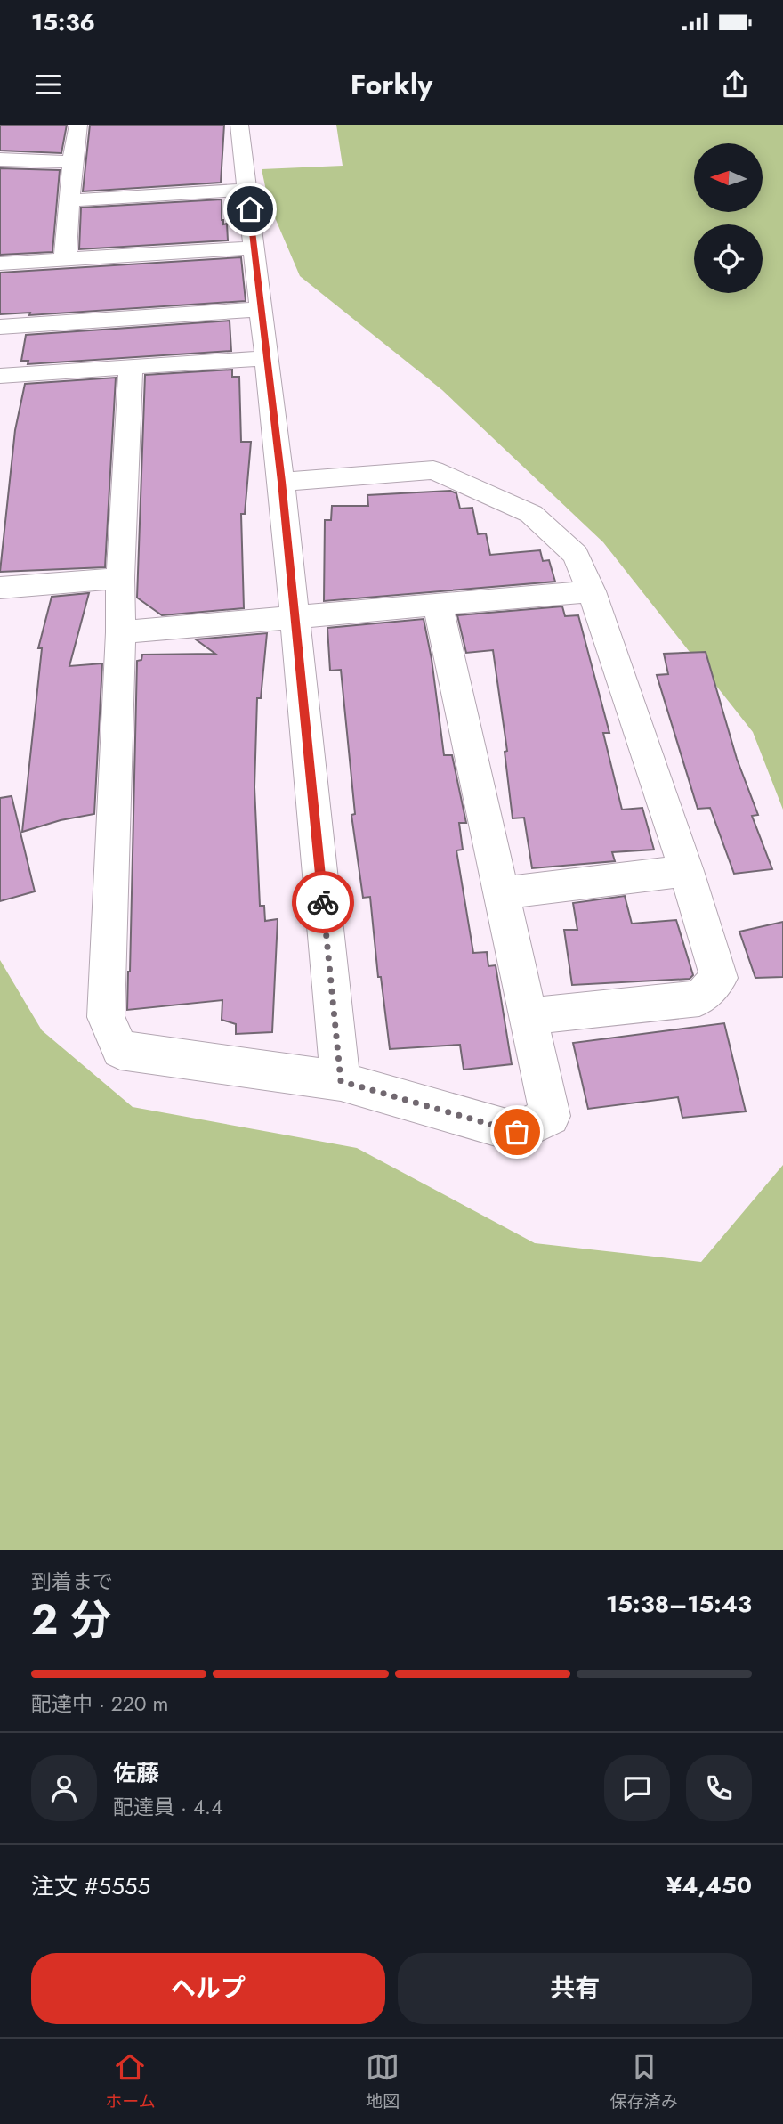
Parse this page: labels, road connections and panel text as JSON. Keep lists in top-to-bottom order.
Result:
{
  "north": "left",
  "page": {
    "status": "15:36",
    "header": "Forkly",
    "heading": ["2 分", "到着まで", "15:38–15:43"],
    "panel": [
      "佐藤",
      "配達員 · 4.4",
      "注文 #5555",
      "¥4,450"
    ],
    "bar": "配達中 · 220 m",
    "buttons": ["ヘルプ", "共有"],
    "tabs": ["ホーム", "地図", "保存済み"]
  }
}
